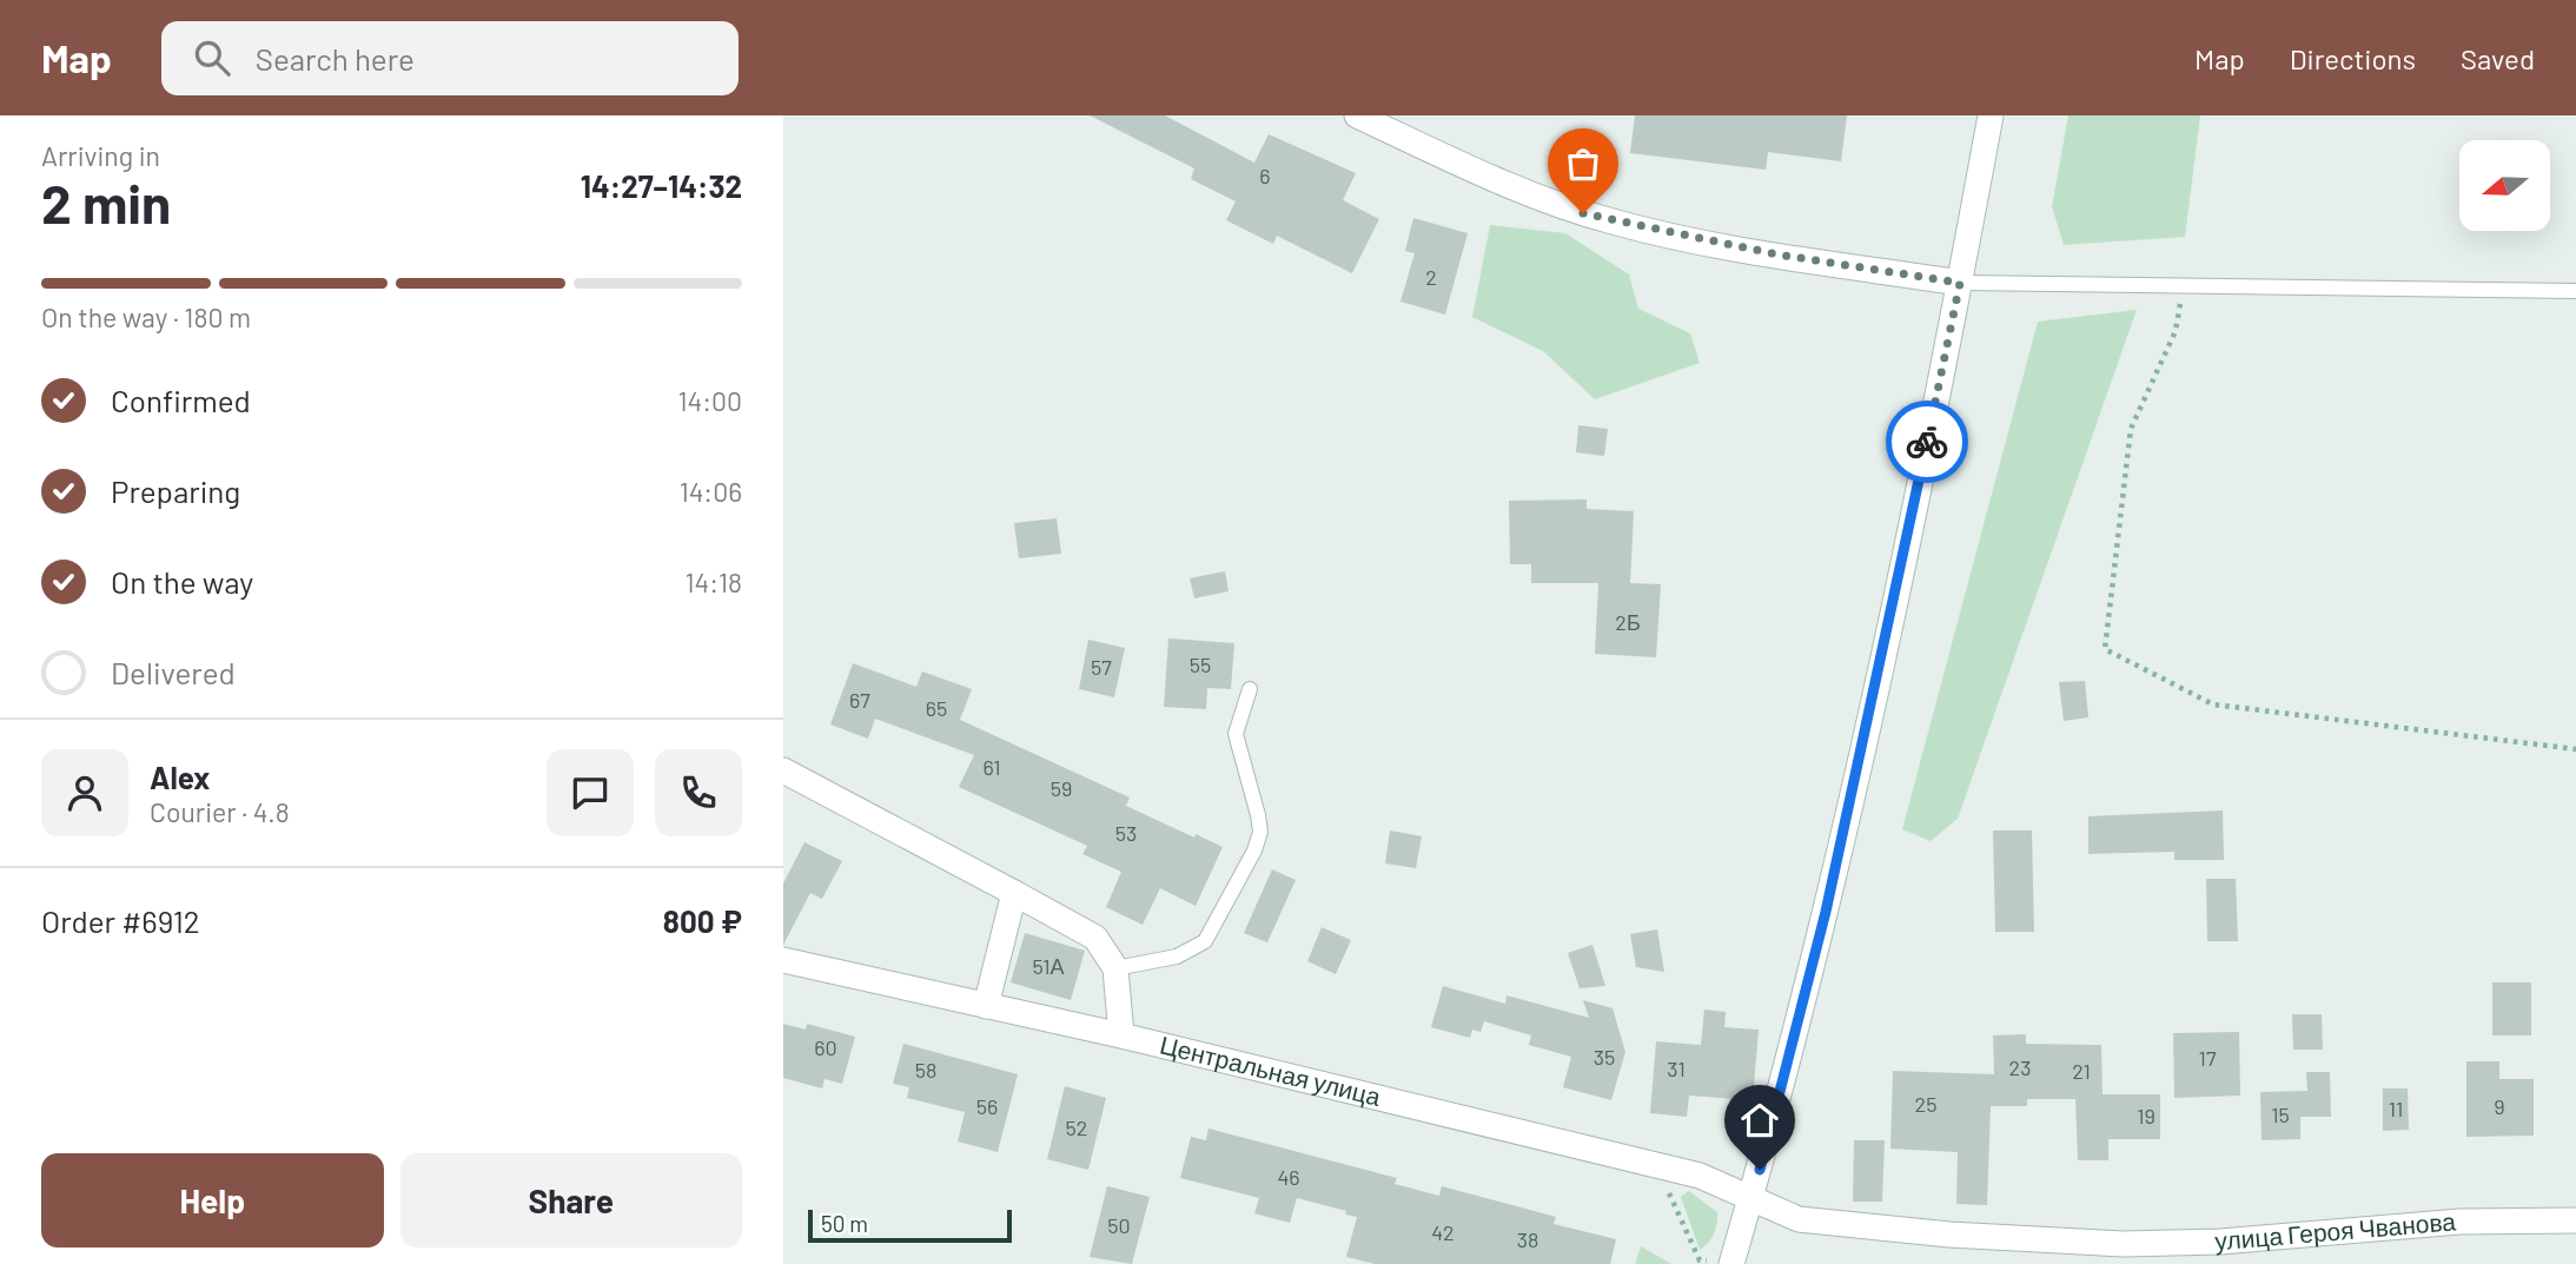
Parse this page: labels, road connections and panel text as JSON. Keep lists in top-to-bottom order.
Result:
{
  "streets": {
    "street": ["Центральная улица", "улица Героя Чванова"]
  },
  "crossings": [
    ["Центральная улица", "улица Героя Чванова"]
  ],
  "house_numbers": [
    "6",
    "2",
    "2Б",
    "55",
    "57",
    "67",
    "65",
    "61",
    "59",
    "53",
    "51А",
    "60",
    "35",
    "17",
    "23",
    "31",
    "58",
    "21",
    "25",
    "56",
    "9",
    "11",
    "15",
    "19",
    "52",
    "46",
    "50",
    "42",
    "38"
  ],
  "scale_bar": "50 m",
  "north": "left",
  "page": {
    "header": "Map",
    "search": "Search here",
    "nav": ["Map", "Directions", "Saved"],
    "heading": ["2 min", "Arriving in", "14:27–14:32"],
    "panel": [
      "Alex",
      "Courier · 4.8",
      "Order #6912",
      "800 ₽"
    ],
    "bar": "On the way · 180 m",
    "list": [
      ["Confirmed", "14:00"],
      ["Preparing", "14:06"],
      ["On the way", "14:18"],
      "Delivered"
    ],
    "buttons": ["Help", "Share"],
    "scale": "50 m"
  }
}
